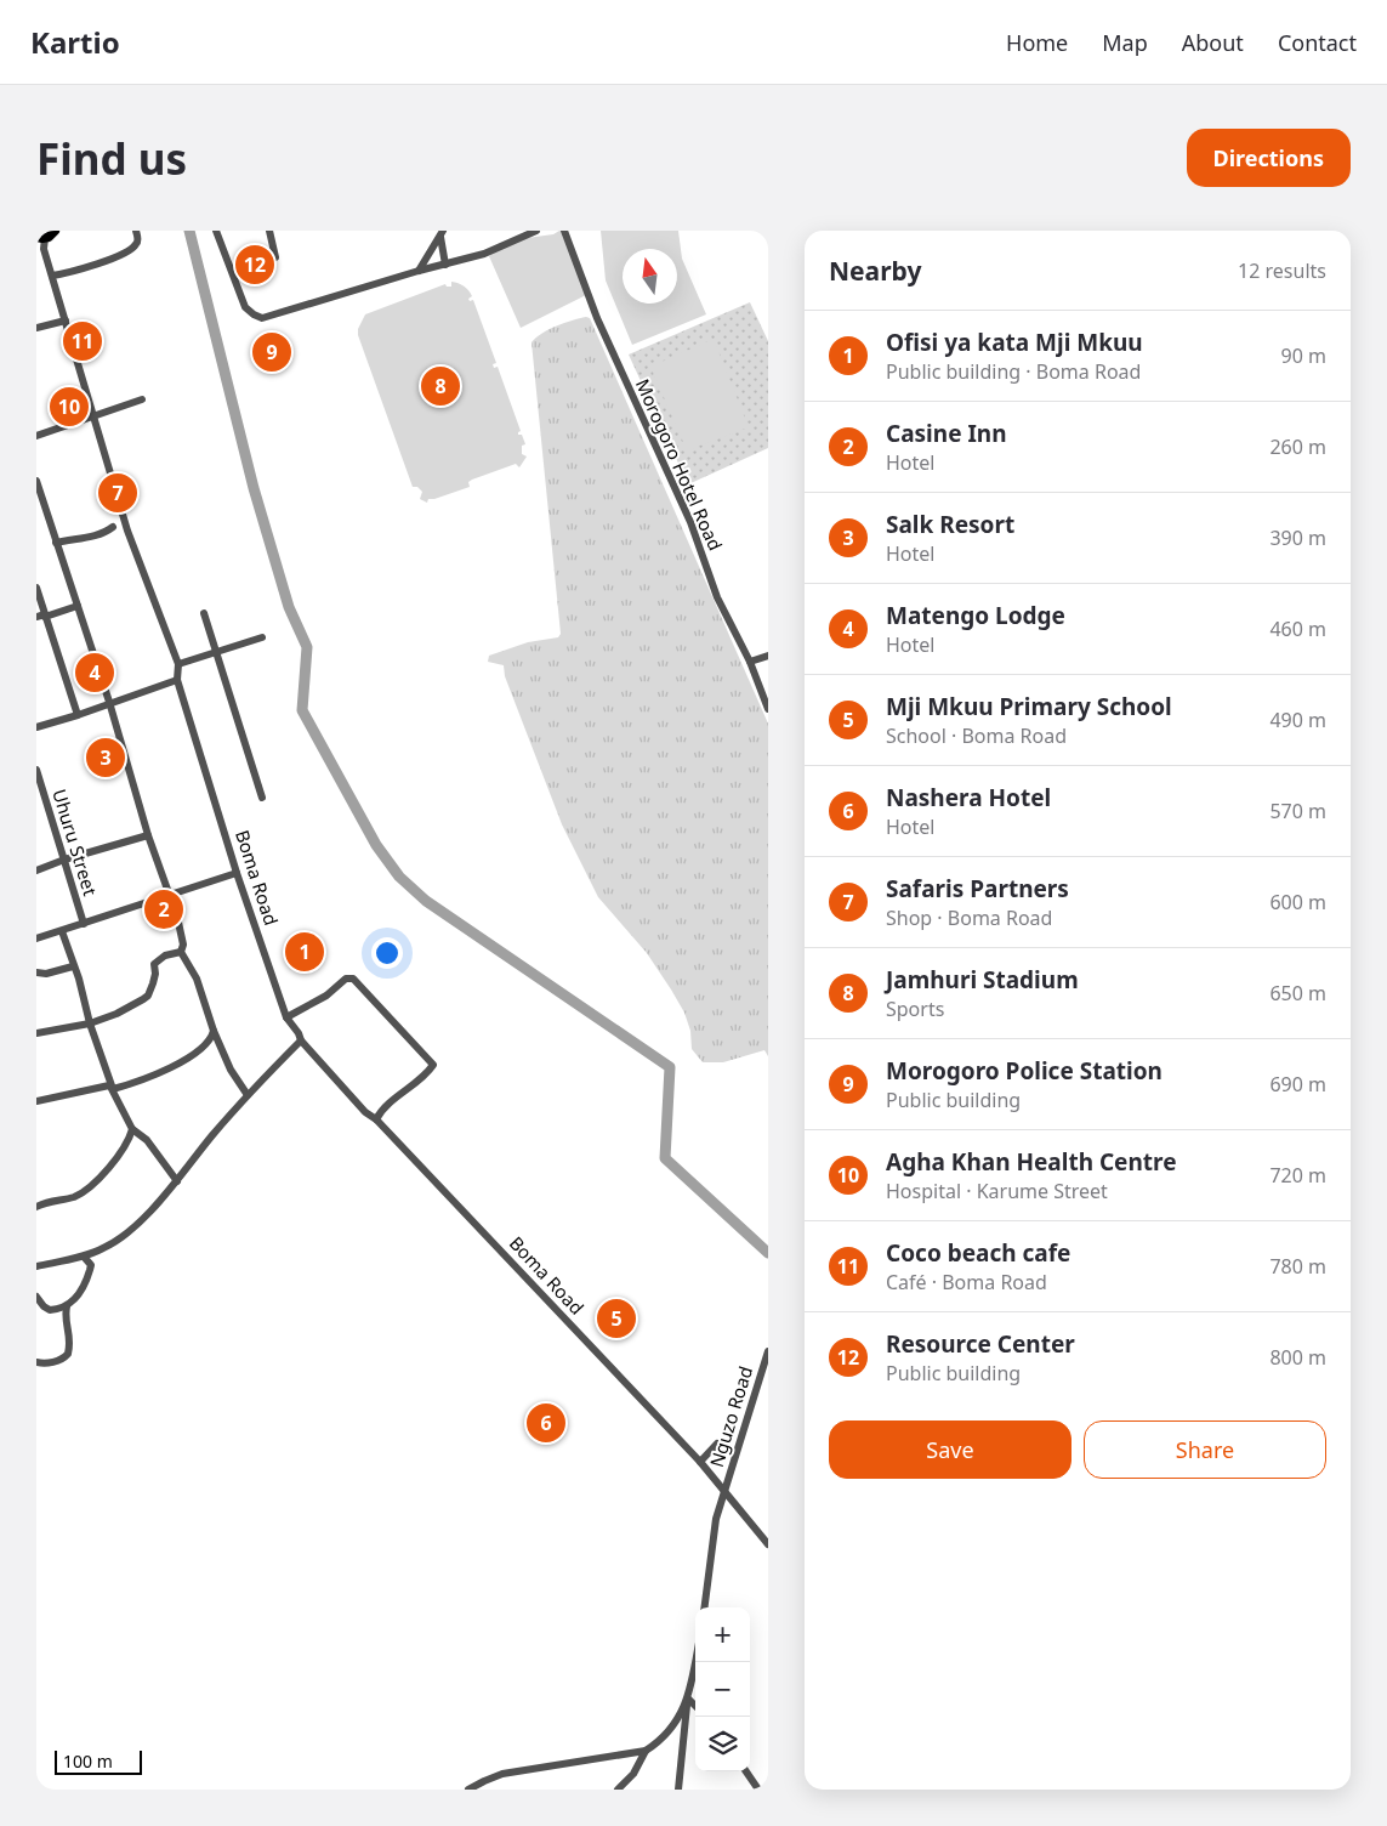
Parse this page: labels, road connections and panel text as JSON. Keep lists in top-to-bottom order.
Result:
{
  "streets": {
    "street": [
      "Morogoro Hotel Road",
      "Uhuru Street",
      "Boma Road",
      "Nguzo Road"
    ]
  },
  "crossings": [
    ["Boma Road", "Nguzo Road"]
  ],
  "scale_bar": "100 m",
  "north": "top",
  "page": {
    "header": "Kartio",
    "nav": [
      "Home",
      "Map",
      "About",
      "Contact"
    ],
    "buttons": [
      "Directions",
      ["Save", "Share"]
    ],
    "title": "Find us",
    "heading": ["Nearby", "12 results"],
    "pins": [
      "12",
      "11",
      "9",
      "8",
      "10",
      "7",
      "4",
      "3",
      "2",
      "1",
      "5",
      "6"
    ],
    "list": [
      {
        "mark": "1",
        "name": "Ofisi ya kata Mji Mkuu",
        "note": "Public building · Boma Road",
        "value": "90 m"
      },
      {
        "mark": "2",
        "name": "Casine Inn",
        "note": "Hotel",
        "value": "260 m"
      },
      {
        "mark": "3",
        "name": "Salk Resort",
        "note": "Hotel",
        "value": "390 m"
      },
      {
        "mark": "4",
        "name": "Matengo Lodge",
        "note": "Hotel",
        "value": "460 m"
      },
      {
        "mark": "5",
        "name": "Mji Mkuu Primary School",
        "note": "School · Boma Road",
        "value": "490 m"
      },
      {
        "mark": "6",
        "name": "Nashera Hotel",
        "note": "Hotel",
        "value": "570 m"
      },
      {
        "mark": "7",
        "name": "Safaris Partners",
        "note": "Shop · Boma Road",
        "value": "600 m"
      },
      {
        "mark": "8",
        "name": "Jamhuri Stadium",
        "note": "Sports",
        "value": "650 m"
      },
      {
        "mark": "9",
        "name": "Morogoro Police Station",
        "note": "Public building",
        "value": "690 m"
      },
      {
        "mark": "10",
        "name": "Agha Khan Health Centre",
        "note": "Hospital · Karume Street",
        "value": "720 m"
      },
      {
        "mark": "11",
        "name": "Coco beach cafe",
        "note": "Café · Boma Road",
        "value": "780 m"
      },
      {
        "mark": "12",
        "name": "Resource Center",
        "note": "Public building",
        "value": "800 m"
      }
    ],
    "map_buttons": ["+", "−"],
    "scale": "100 m"
  }
}
